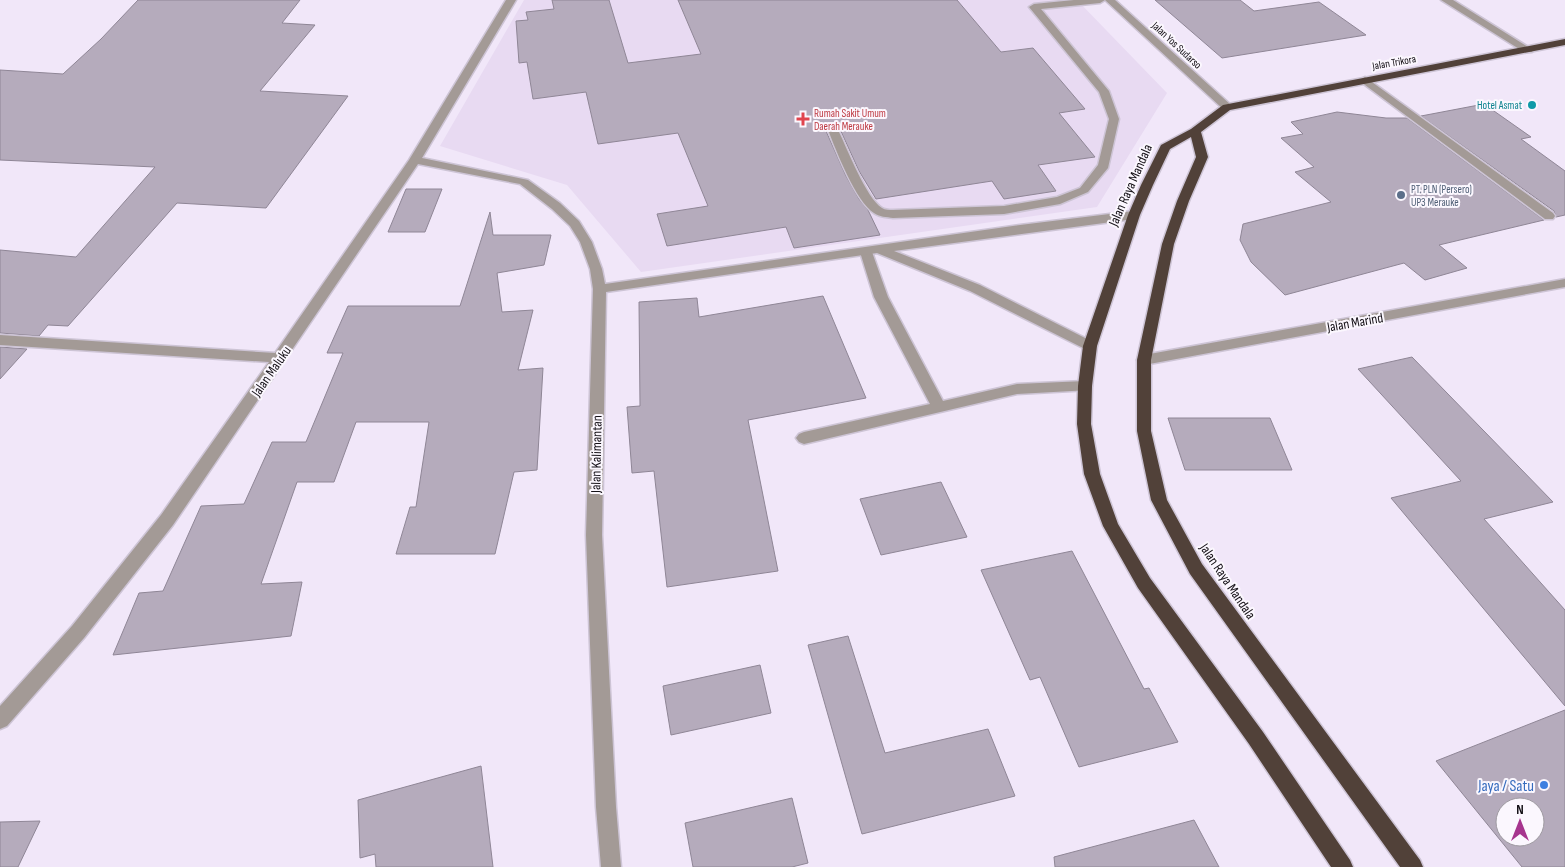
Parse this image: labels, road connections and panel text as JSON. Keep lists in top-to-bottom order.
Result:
{
  "streets": {
    "highway": ["Jalan Trikora", "Jalan Raya Mandala"],
    "street": [
      "Jalan Yos Sudarso",
      "Jalan Marind",
      "Jalan Maluku",
      "Jalan Kalimantan"
    ]
  },
  "crossings": [
    ["Jalan Yos Sudarso", "Jalan Trikora"],
    ["Jalan Raya Mandala", "Jalan Marind"],
    ["Jalan Maluku", "Jalan Kalimantan"]
  ],
  "places": {
    "other": ["Hotel Asmat", "PT. PLN (Persero) UP3 Merauke", "Jaya / Satu"],
    "health": ["Rumah Sakit Umum Daerah Merauke"]
  },
  "north": "top"
}
